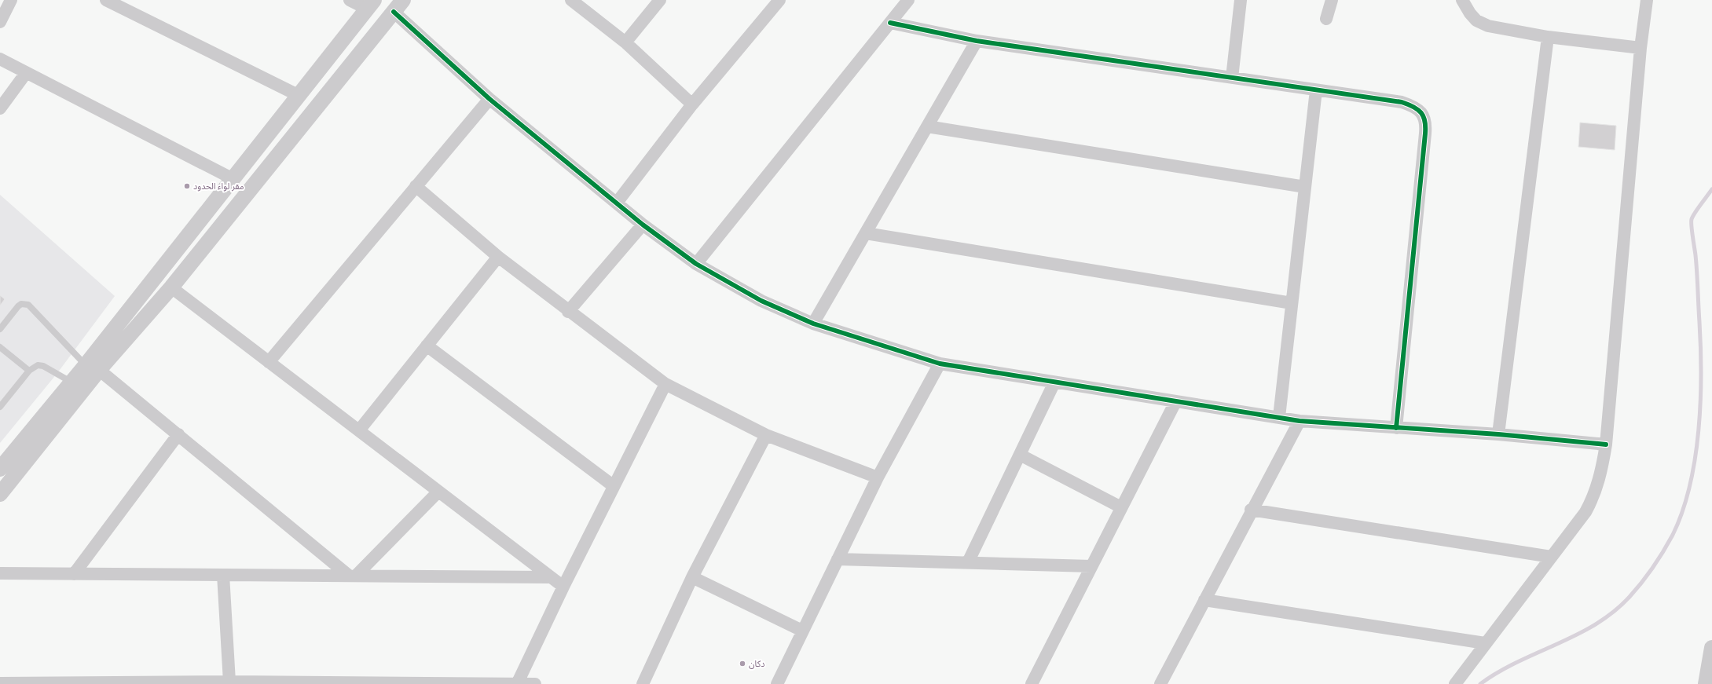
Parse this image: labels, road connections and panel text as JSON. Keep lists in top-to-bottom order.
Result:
{
  "places": ["مقر لواء الحدود", "دكان"]
}
